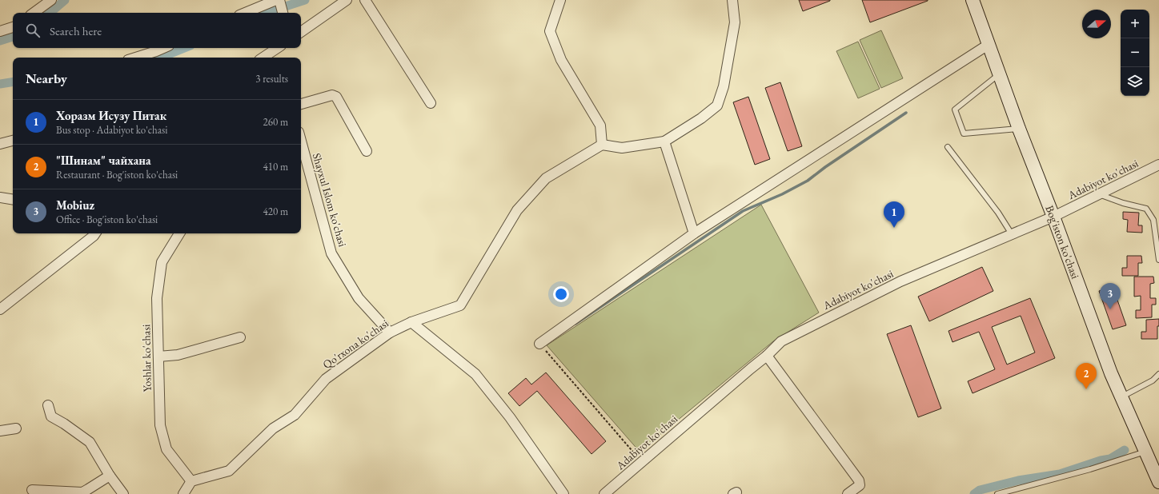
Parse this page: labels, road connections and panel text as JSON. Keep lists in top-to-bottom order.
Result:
{
  "streets": {
    "main road": ["Bog'iston ko'chasi"],
    "street": [
      "Adabiyot ko'chasi",
      "Shayxul Islom ko'chasi",
      "Qo'rxona ko'chasi",
      "Yoshlar ko'chasi"
    ]
  },
  "crossings": [
    ["Adabiyot ko'chasi", "Bog'iston ko'chasi"],
    ["Shayxul Islom ko'chasi", "Qo'rxona ko'chasi"],
    ["Qo'rxona ko'chasi", "Yoshlar ko'chasi"]
  ],
  "north": "right",
  "page": {
    "map_buttons": ["+", "−"],
    "search": "Search here",
    "heading": ["Nearby", "3 results"],
    "list": [
      {
        "mark": "1",
        "name": "Хоразм Исузу Питак",
        "note": "Bus stop · Adabiyot ko'chasi",
        "value": "260 m"
      },
      {
        "mark": "2",
        "name": "\"Шинам\" чайхана",
        "note": "Restaurant · Bog'iston ko'chasi",
        "value": "410 m"
      },
      {
        "mark": "3",
        "name": "Mobiuz",
        "note": "Office · Bog'iston ko'chasi",
        "value": "420 m"
      }
    ],
    "pins": ["1", "3", "2"]
  }
}
